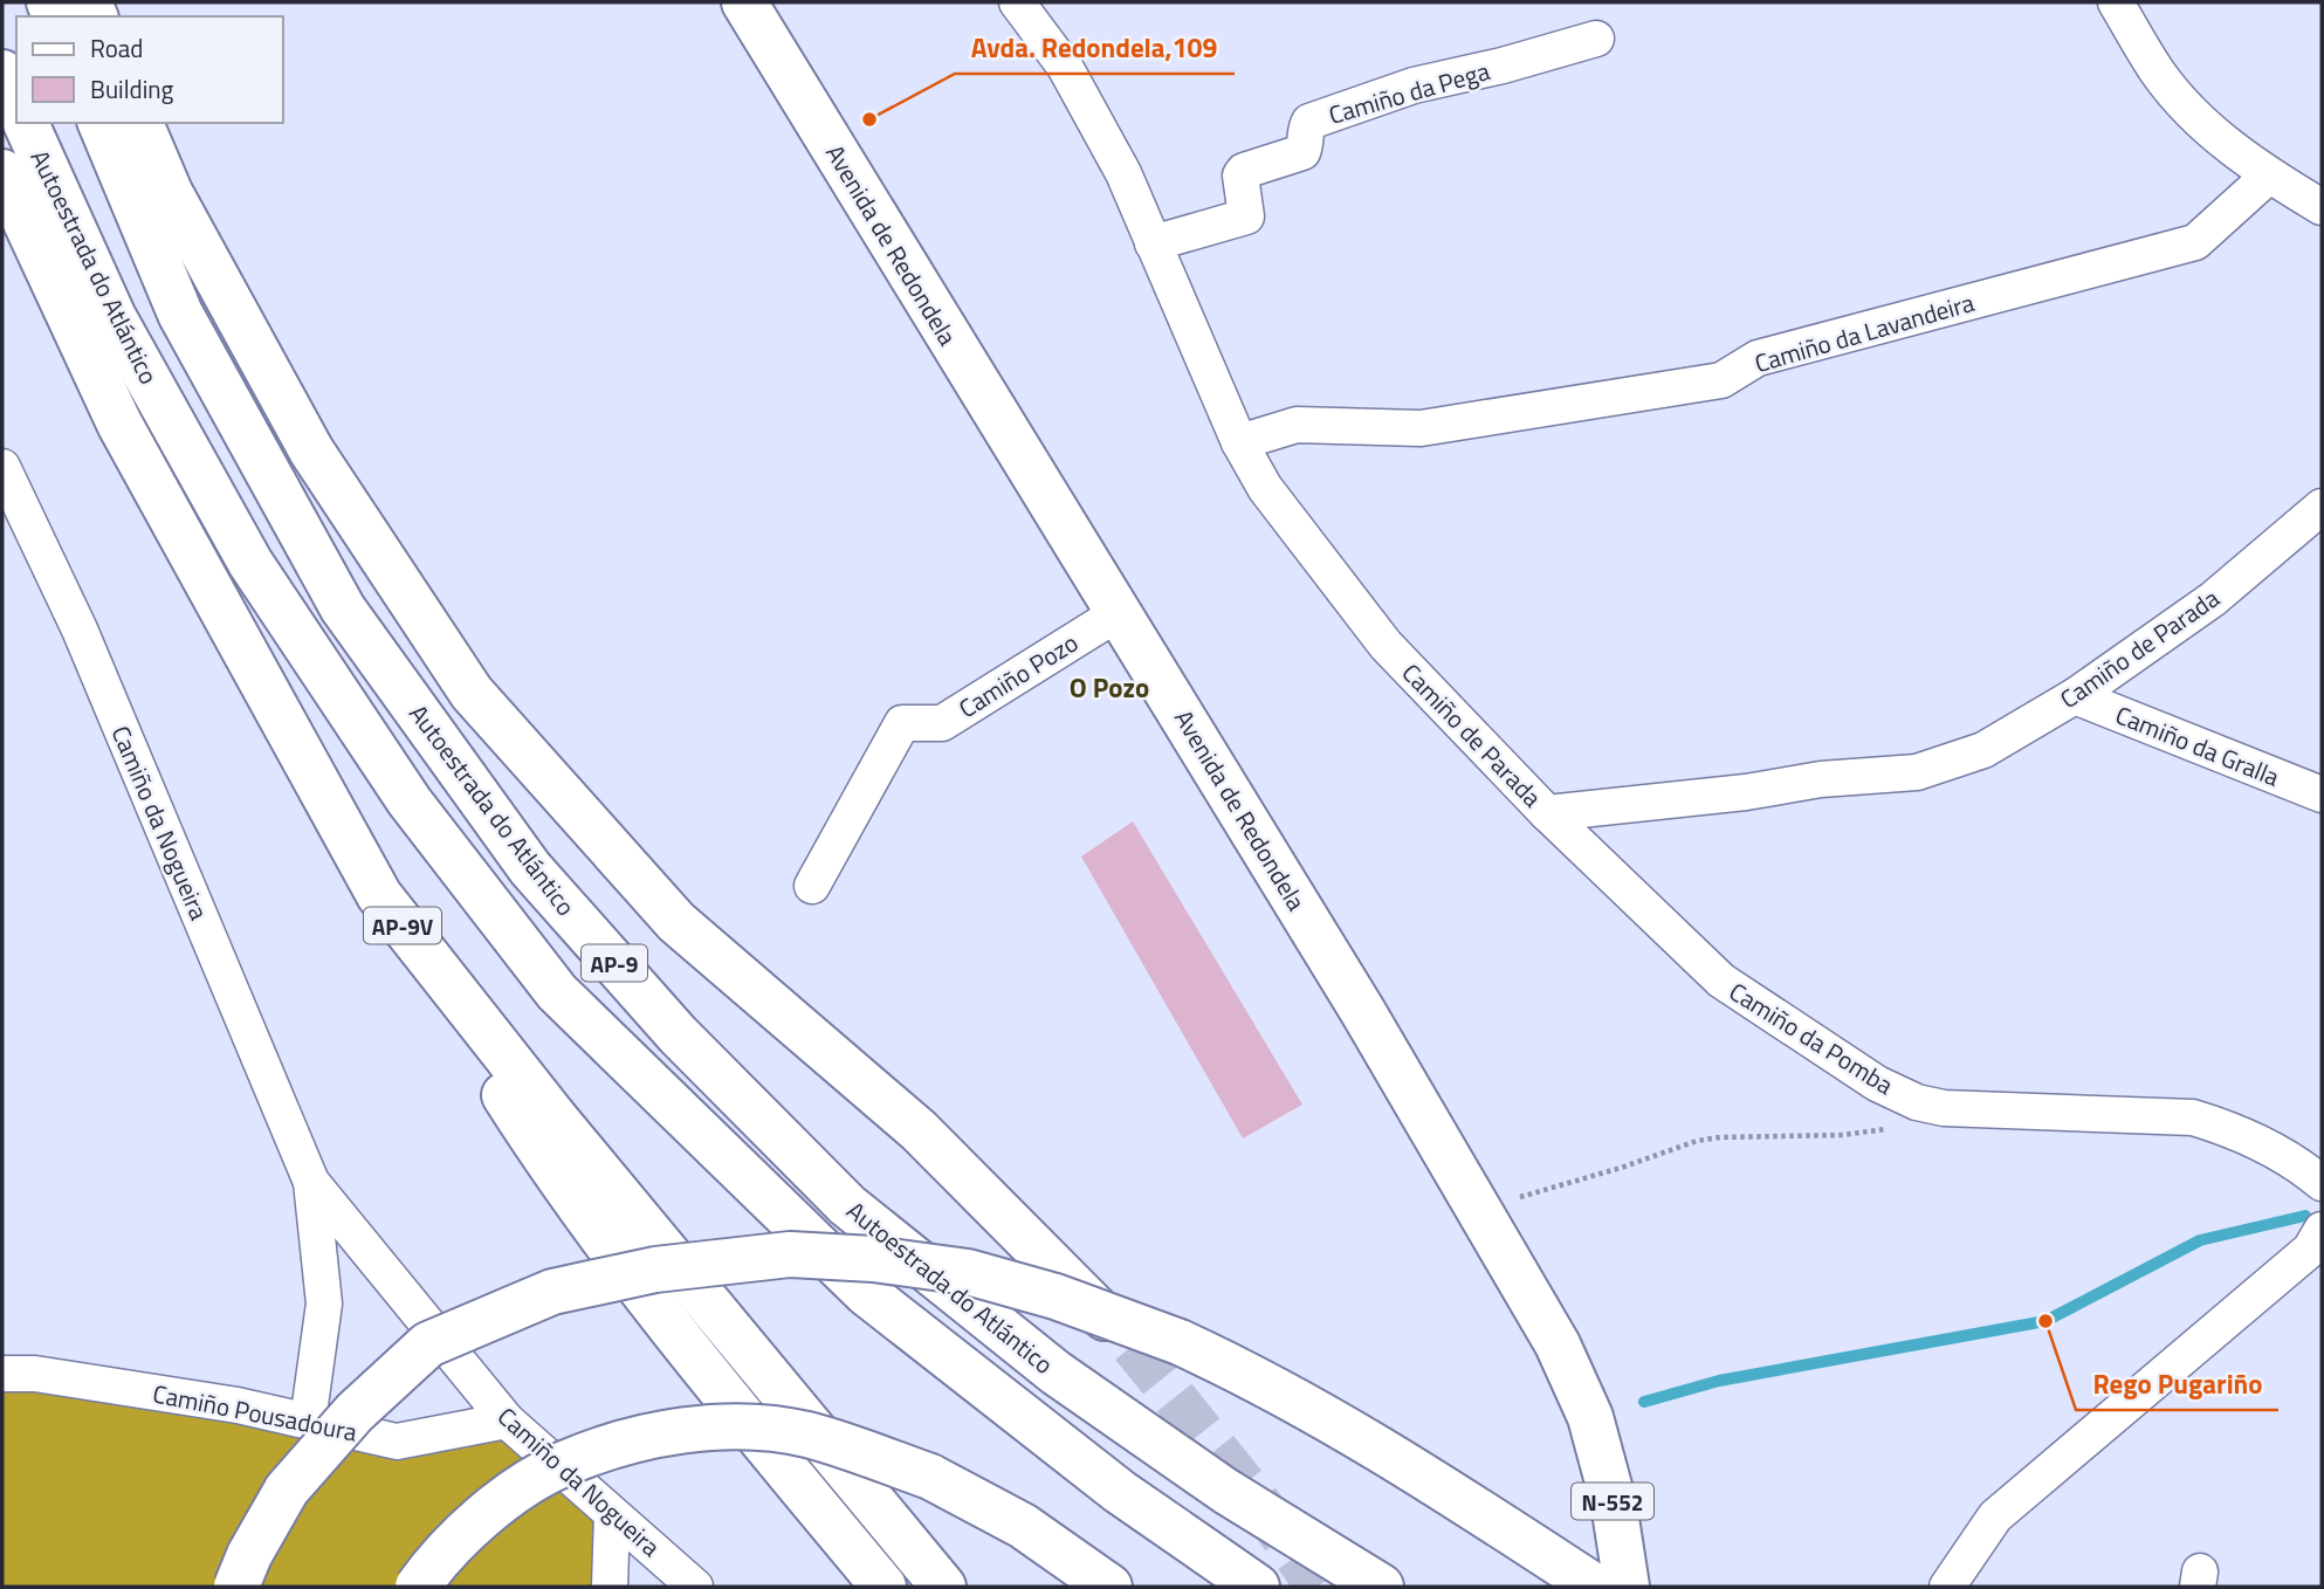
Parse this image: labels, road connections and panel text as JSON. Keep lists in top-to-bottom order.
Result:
{
  "streets": {
    "highway": [
      "Avenida de Redondela",
      "Autoestrada do Atlántico",
      "AP-9V",
      "AP-9",
      "N-552"
    ],
    "street": [
      "Camiño da Pega",
      "Camiño da Lavandeira",
      "Camiño de Parada",
      "Camiño Pozo",
      "Camiño da Gralla",
      "Camiño da Nogueira",
      "Camiño da Pomba",
      "Camiño Pousadoura"
    ]
  },
  "crossings": [
    ["Camiño da Pega", "Camiño de Parada"],
    ["Avenida de Redondela", "Camiño Pozo"],
    ["Camiño da Lavandeira", "Camiño de Parada"],
    ["Camiño de Parada", "Camiño da Gralla"],
    ["Camiño de Parada", "Camiño da Pomba"],
    ["Camiño da Nogueira", "Camiño Pousadoura"]
  ],
  "districts": ["O Pozo"],
  "places": ["Avda. Redondela,109", "Rego Pugariño"],
  "legend": ["Road", "Building"]
}
